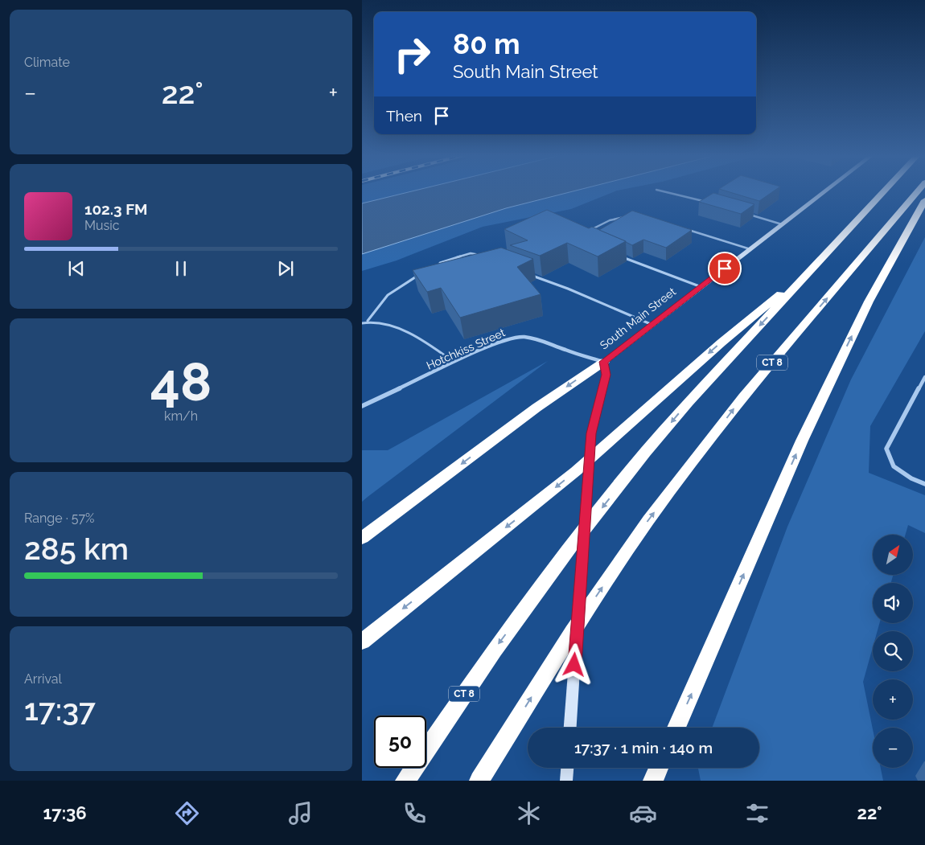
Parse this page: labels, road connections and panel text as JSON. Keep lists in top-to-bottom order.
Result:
{
  "streets": {
    "highway": ["CT 8"],
    "main road": ["South Main Street"],
    "street": ["Hotchkiss Street"]
  },
  "crossings": [
    ["South Main Street", "Hotchkiss Street"]
  ],
  "north": "top right",
  "page": {
    "tile": [
      "Climate",
      ["48", "km/h"],
      ["Range · 57%", "285 km"],
      ["Arrival", "17:37"]
    ],
    "turn": ["80 m", "South Main Street"],
    "heat": ["−", "22°", "+"],
    "then": "Then",
    "song": ["102.3 FM", "Music"],
    "map_buttons": ["+", "−"],
    "limit": "50",
    "trip": "17:37 · 1 min · 140 m",
    "tabs": ["17:36", "22°"]
  }
}
